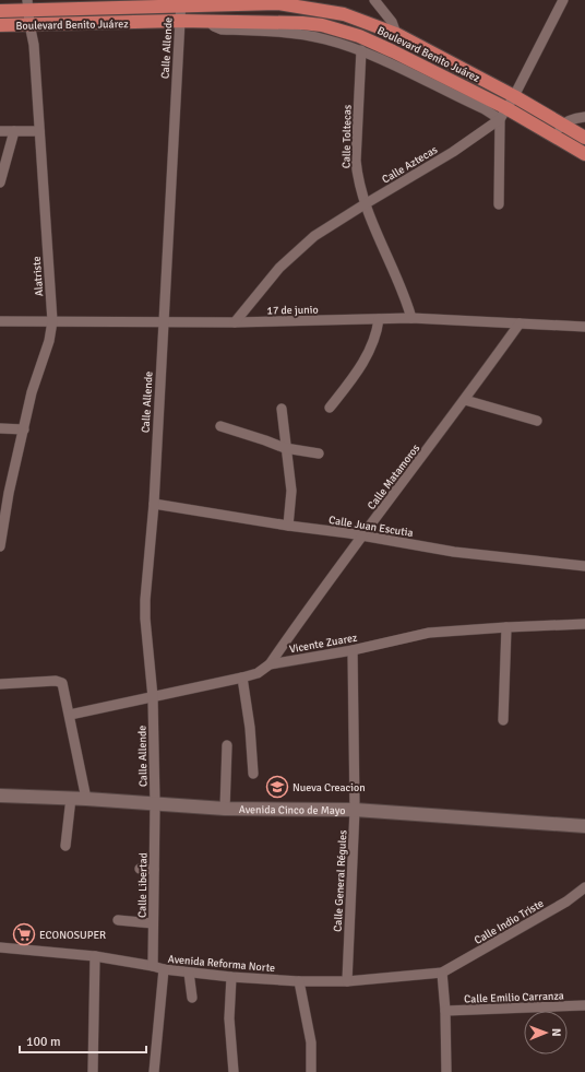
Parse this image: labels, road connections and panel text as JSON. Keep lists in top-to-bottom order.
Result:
{
  "streets": {
    "main road": ["Boulevard Benito Juárez"],
    "street": [
      "Calle Allende",
      "Calle Toltecas",
      "Calle Aztecas",
      "Alatriste",
      "17 de junio",
      "Calle Matamoros",
      "Calle Juan Escutia",
      "Vicente Zuarez",
      "Avenida Cinco de Mayo",
      "Calle General Régules",
      "Calle Libertad",
      "Calle Indio Triste",
      "Avenida Reforma Norte",
      "Calle Emilio Carranza"
    ]
  },
  "crossings": [
    ["Boulevard Benito Juárez", "Calle Allende"],
    ["Boulevard Benito Juárez", "Calle Aztecas"],
    ["Boulevard Benito Juárez", "Alatriste"],
    ["Calle Allende", "17 de junio"],
    ["Calle Allende", "Calle Juan Escutia"],
    ["Calle Allende", "Vicente Zuarez"],
    ["Calle Allende", "Avenida Cinco de Mayo"],
    ["Calle Allende", "Calle Libertad"],
    ["Calle Toltecas", "Calle Aztecas"],
    ["Calle Toltecas", "17 de junio"],
    ["Calle Aztecas", "17 de junio"],
    ["Alatriste", "17 de junio"],
    ["17 de junio", "Calle Matamoros"],
    ["Calle Matamoros", "Calle Juan Escutia"],
    ["Calle Matamoros", "Vicente Zuarez"],
    ["Vicente Zuarez", "Calle General Régules"],
    ["Avenida Cinco de Mayo", "Calle General Régules"],
    ["Avenida Cinco de Mayo", "Calle Libertad"],
    ["Calle General Régules", "Avenida Reforma Norte"],
    ["Calle Libertad", "Avenida Reforma Norte"],
    ["Calle Indio Triste", "Avenida Reforma Norte"]
  ],
  "places": {
    "school or university": ["Nueva Creacion"],
    "supermarket": ["ECONOSUPER"]
  },
  "scale_bar": "100 m",
  "north": "right"
}
